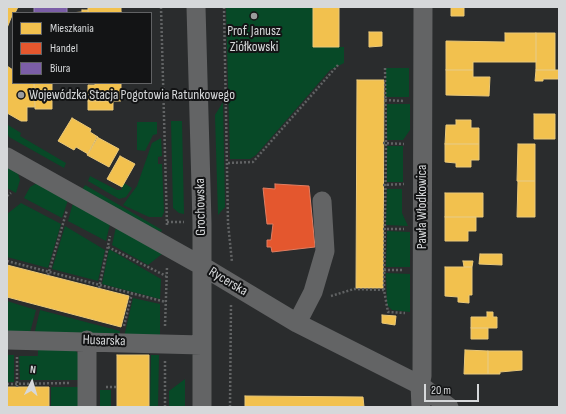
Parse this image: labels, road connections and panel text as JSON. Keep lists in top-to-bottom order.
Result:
{
  "streets": {
    "street": [
      "Grochowska",
      "Pawła Włodkowica",
      "Rycerska",
      "Husarska"
    ]
  },
  "crossings": [
    ["Grochowska", "Rycerska"],
    ["Grochowska", "Husarska"],
    ["Pawła Włodkowica", "Rycerska"]
  ],
  "places": ["Prof. Janusz Ziółkowski", "Wojewódzka Stacja Pogotowia Ratunkowego"],
  "legend": ["Mieszkania", "Handel", "Biura"],
  "scale_bar": "20 m",
  "north": "top"
}
